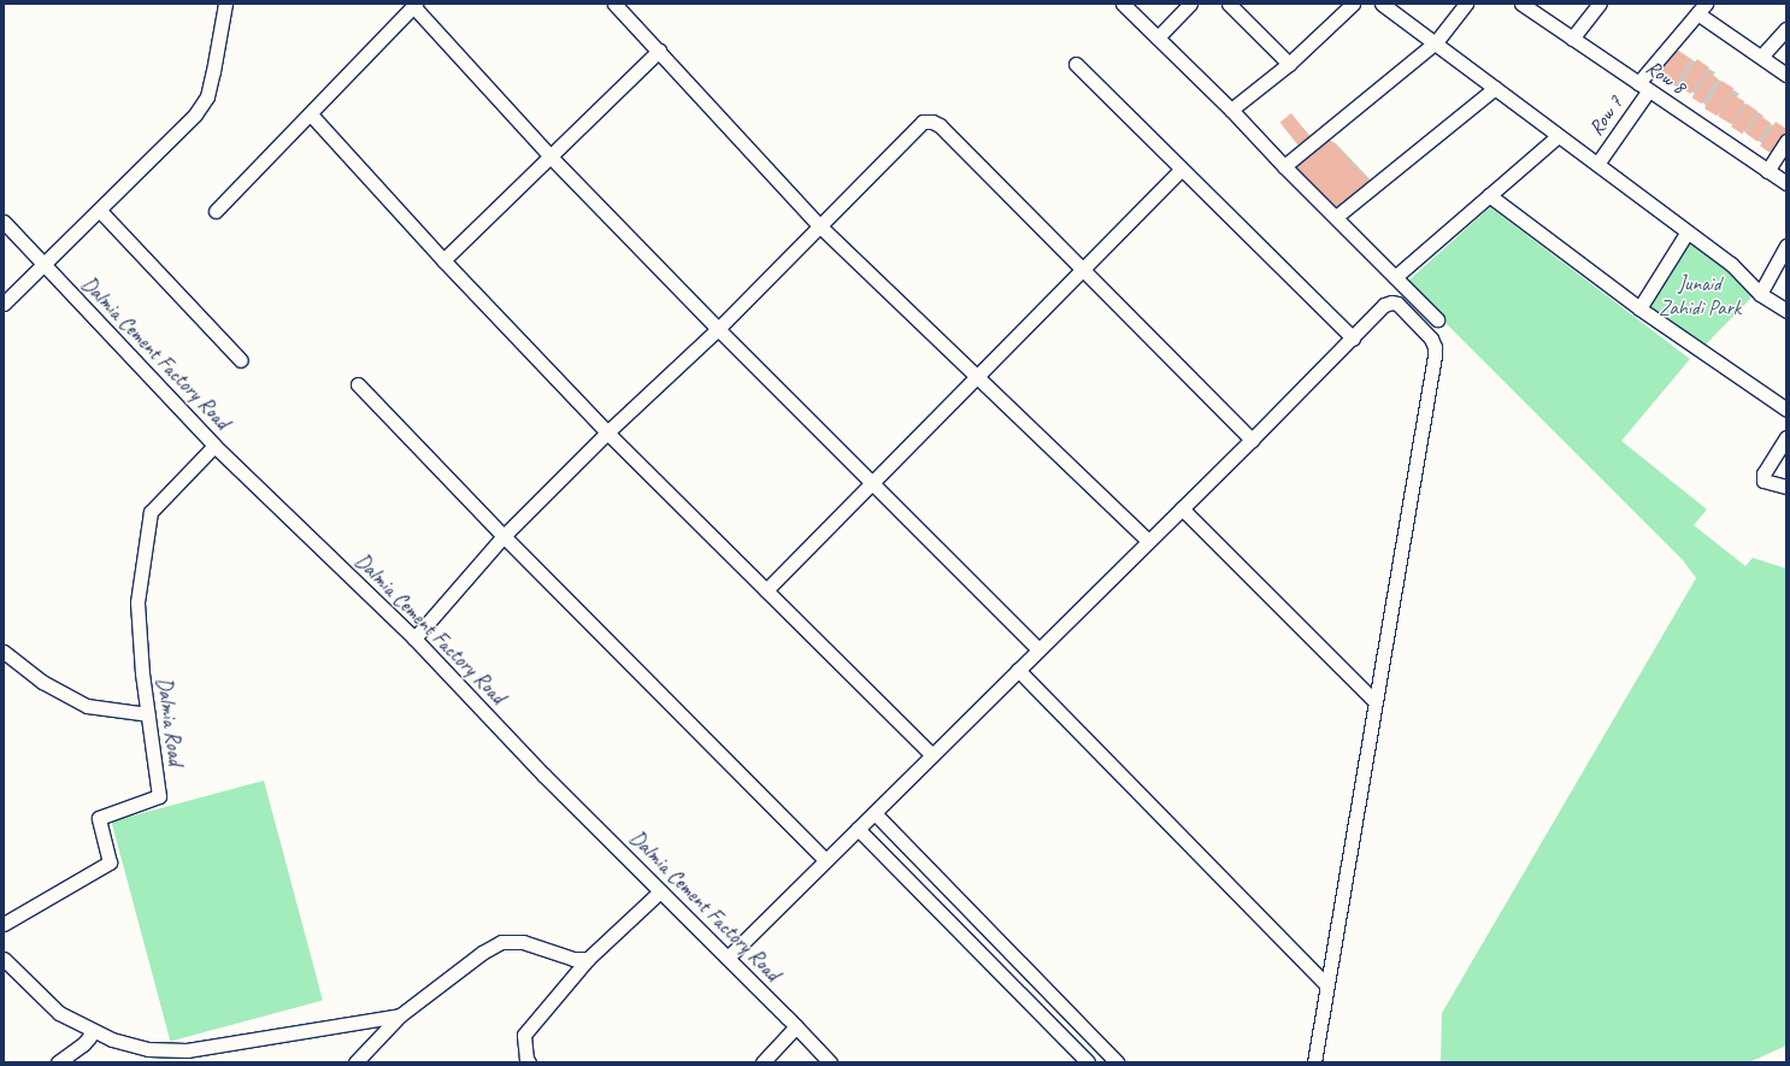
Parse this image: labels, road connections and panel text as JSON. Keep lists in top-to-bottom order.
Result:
{
  "streets": {
    "street": [
      "Row 8",
      "Row 7",
      "Dalmia Cement Factory Road",
      "Dalmia Road"
    ]
  },
  "crossings": [
    ["Row 8", "Row 7"],
    ["Dalmia Cement Factory Road", "Dalmia Road"]
  ],
  "parks": ["Junaid Zahidi Park"]
}
